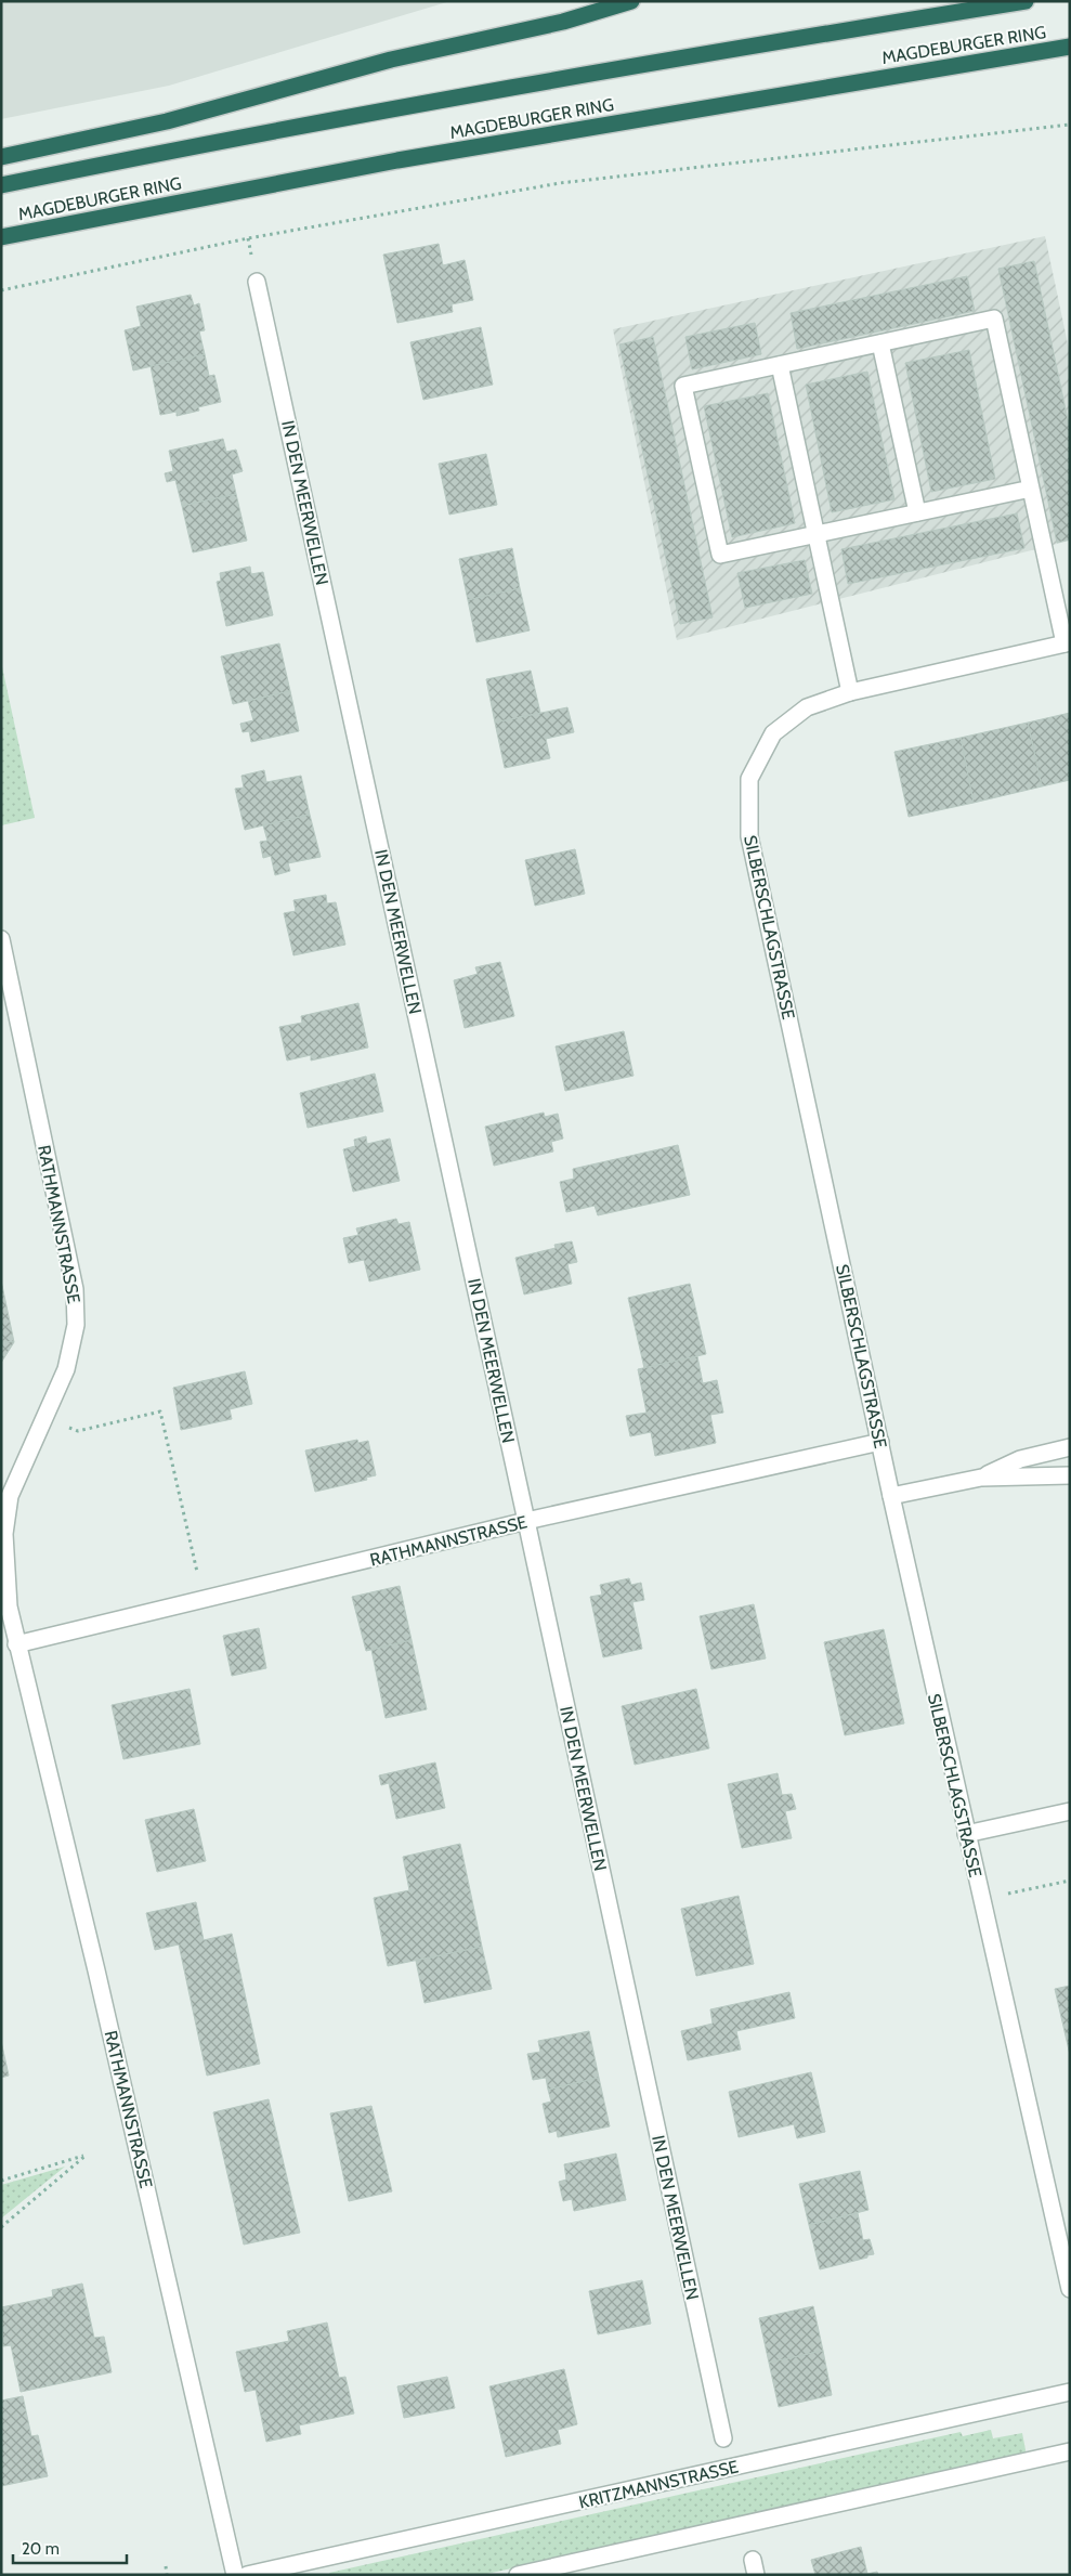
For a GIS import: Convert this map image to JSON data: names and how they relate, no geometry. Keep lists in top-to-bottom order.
{
  "streets": {
    "highway": ["MAGDEBURGER RING"],
    "street": [
      "IN DEN MEERWELLEN",
      "SILBERSCHLAGSTRASSE",
      "RATHMANNSTRASSE",
      "KRITZMANNSTRASSE"
    ]
  },
  "crossings": [
    ["IN DEN MEERWELLEN", "RATHMANNSTRASSE"],
    ["SILBERSCHLAGSTRASSE", "RATHMANNSTRASSE"]
  ],
  "scale_bar": "20 m"
}
